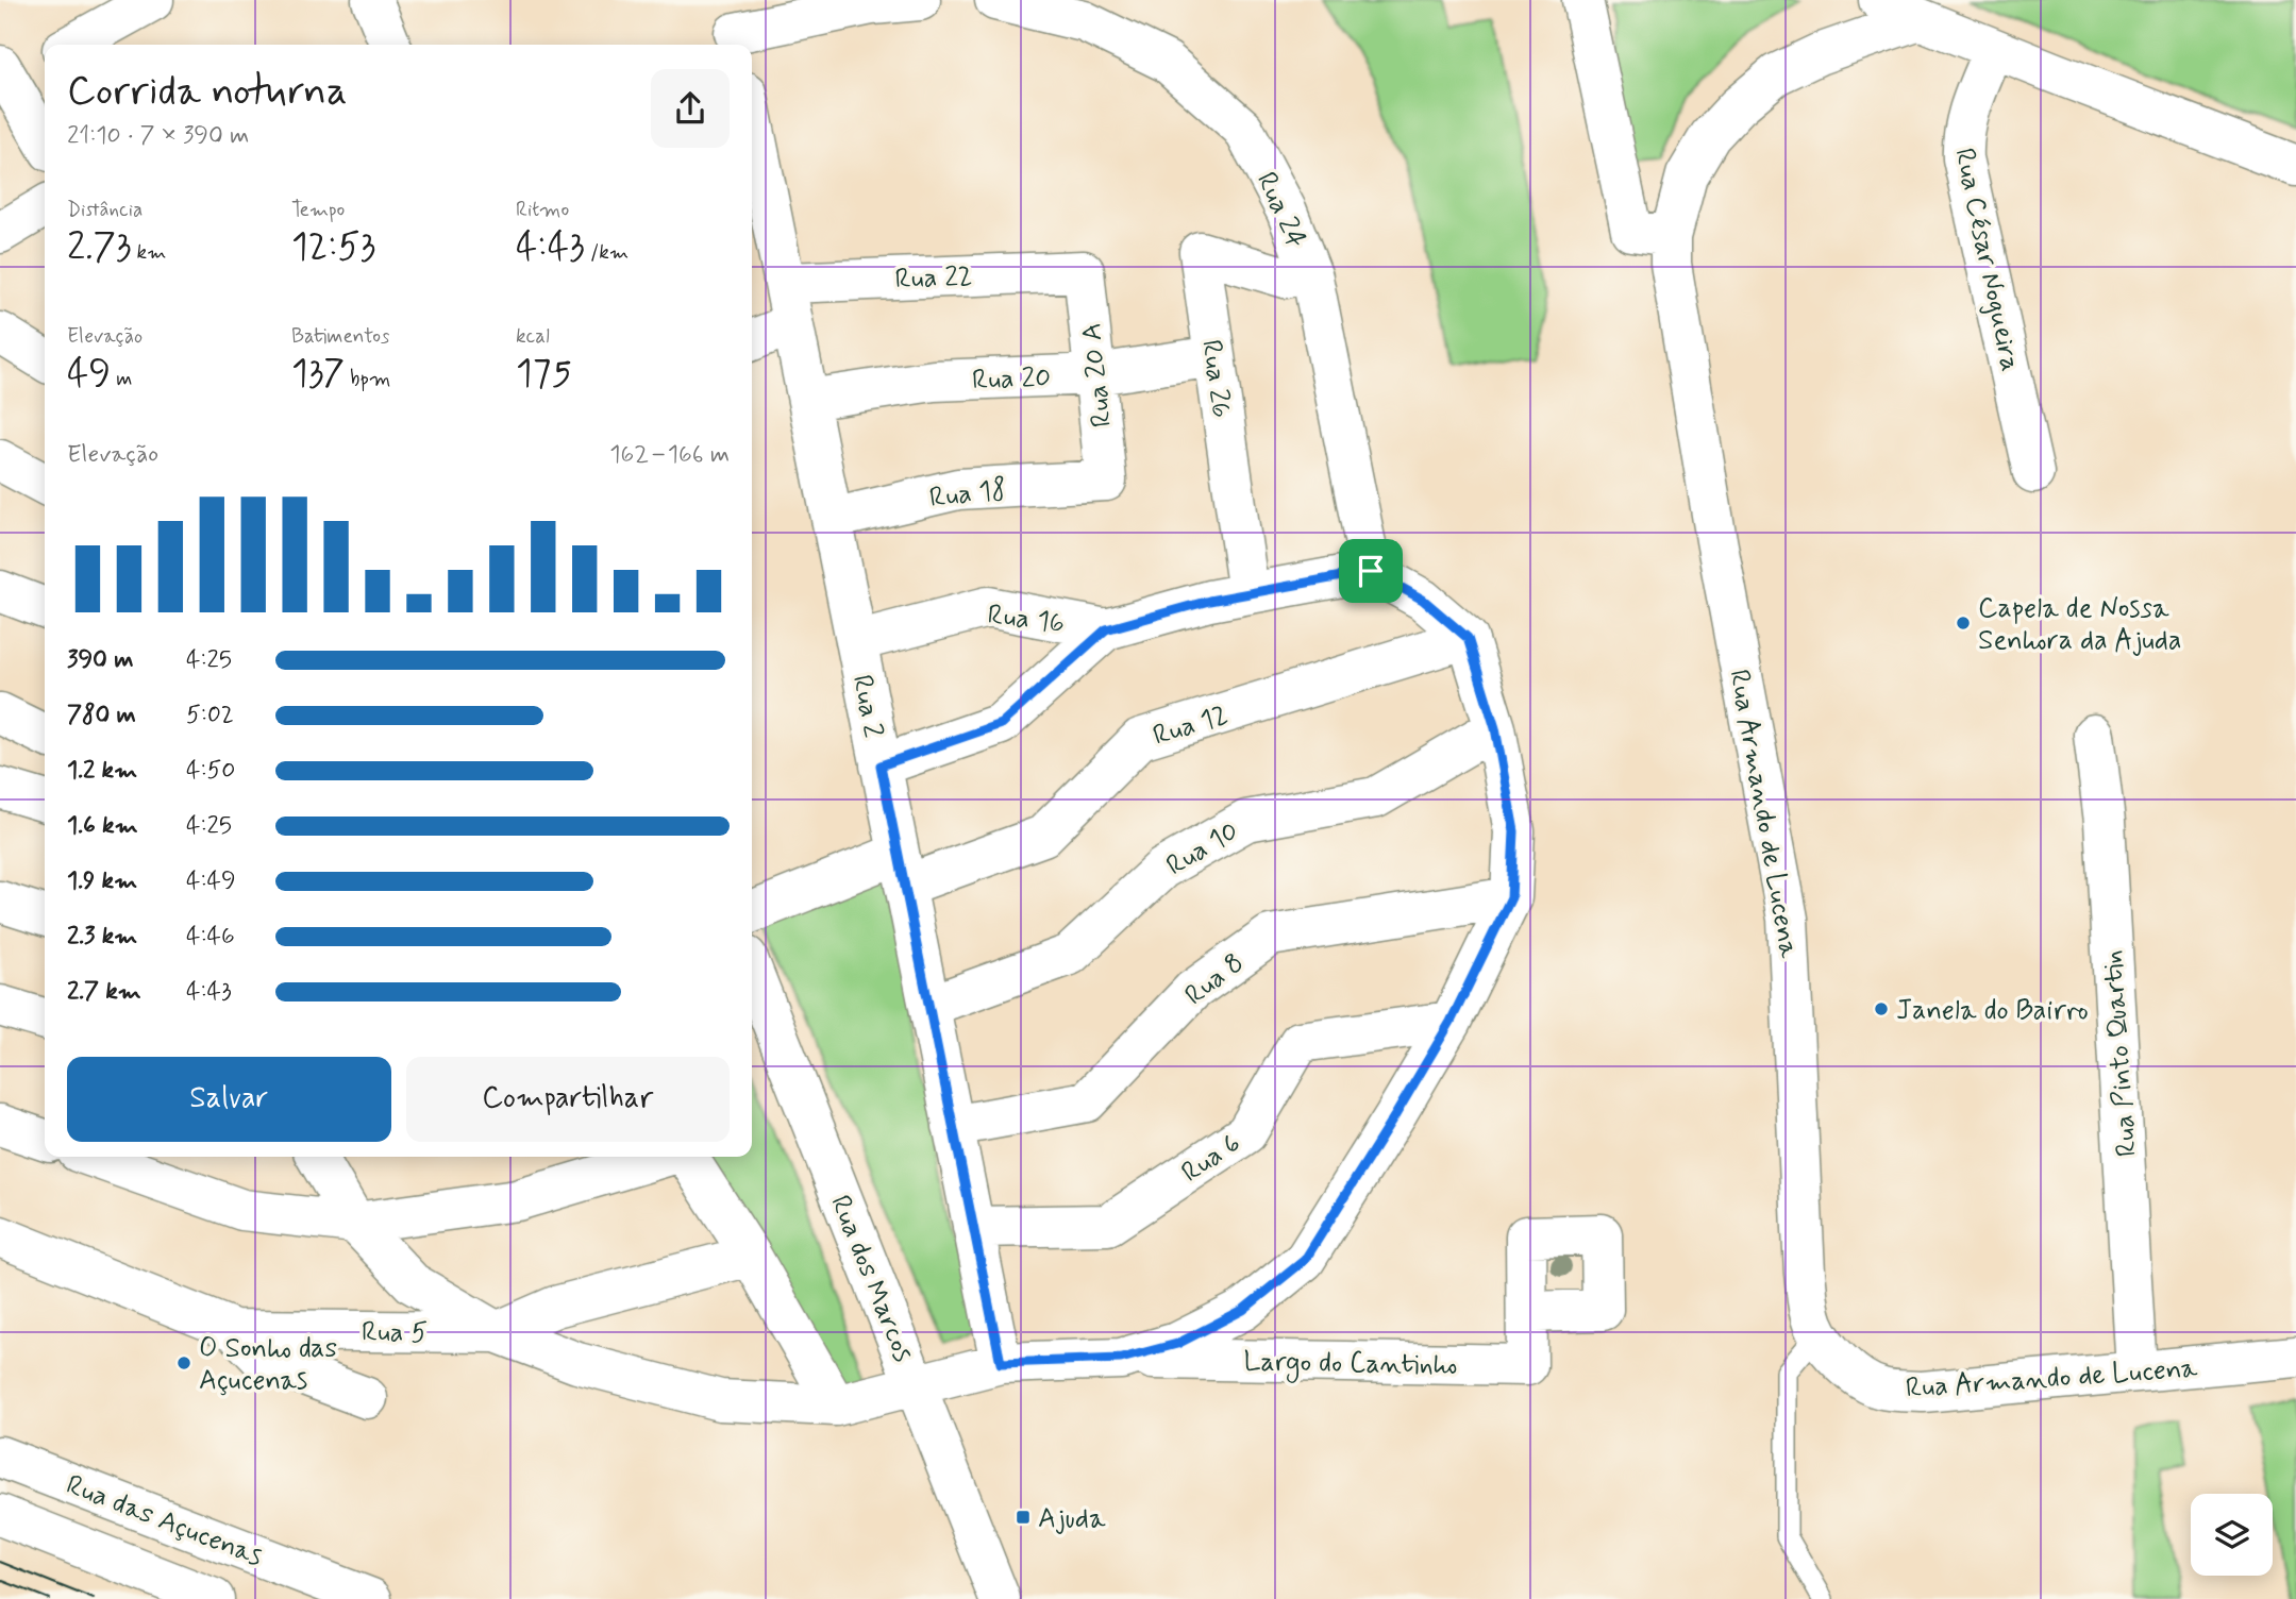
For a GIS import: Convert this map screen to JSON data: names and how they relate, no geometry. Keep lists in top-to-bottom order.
{
  "streets": {
    "street": [
      "Rua 24",
      "Rua César Nogueira",
      "Rua 22",
      "Rua 20 A",
      "Rua 20",
      "Rua 26",
      "Rua 18",
      "Rua 16",
      "Rua 2",
      "Rua 12",
      "Rua Armando de Lucena",
      "Rua 10",
      "Rua 8",
      "Rua Pinto Quartin",
      "Rua 6",
      "Rua dos Marcos",
      "Rua 5",
      "Largo do Cantinho",
      "Rua das Açucenas"
    ]
  },
  "crossings": [
    ["Rua 24", "Rua 16"],
    ["Rua 22", "Rua 20 A"],
    ["Rua 22", "Rua 2"],
    ["Rua 20 A", "Rua 20"],
    ["Rua 20 A", "Rua 18"],
    ["Rua 20", "Rua 26"],
    ["Rua 20", "Rua 2"],
    ["Rua 26", "Rua 16"],
    ["Rua 18", "Rua 2"],
    ["Rua 16", "Rua 2"],
    ["Rua 2", "Rua 12"],
    ["Rua 2", "Rua 10"],
    ["Rua 2", "Rua 8"],
    ["Rua 2", "Rua 6"],
    ["Rua Armando de Lucena", "Rua Pinto Quartin"]
  ],
  "places": {
    "other": ["Capela de Nossa Senhora da Ajuda", "Janela do Bairro", "O Sonho das Açucenas"],
    "transit": ["Ajuda"]
  },
  "page": {
    "heading": ["Corrida noturna", "21:10 · 7 × 390 m"],
    "stats": [
      ["Distância", "2.73 km"],
      ["Tempo", "12:53"],
      ["Ritmo", "4:43 /km"],
      ["Elevação", "49 m"],
      ["Batimentos", "137 bpm"],
      ["kcal", "175"]
    ],
    "chart": ["Elevação", "162–166 m"],
    "list": [
      {
        "name": "390 m",
        "note": "4:25"
      },
      {
        "name": "780 m",
        "note": "5:02"
      },
      {
        "name": "1.2 km",
        "note": "4:50"
      },
      {
        "name": "1.6 km",
        "note": "4:25"
      },
      {
        "name": "1.9 km",
        "note": "4:49"
      },
      {
        "name": "2.3 km",
        "note": "4:46"
      },
      {
        "name": "2.7 km",
        "note": "4:43"
      }
    ],
    "buttons": ["Salvar", "Compartilhar"]
  }
}
